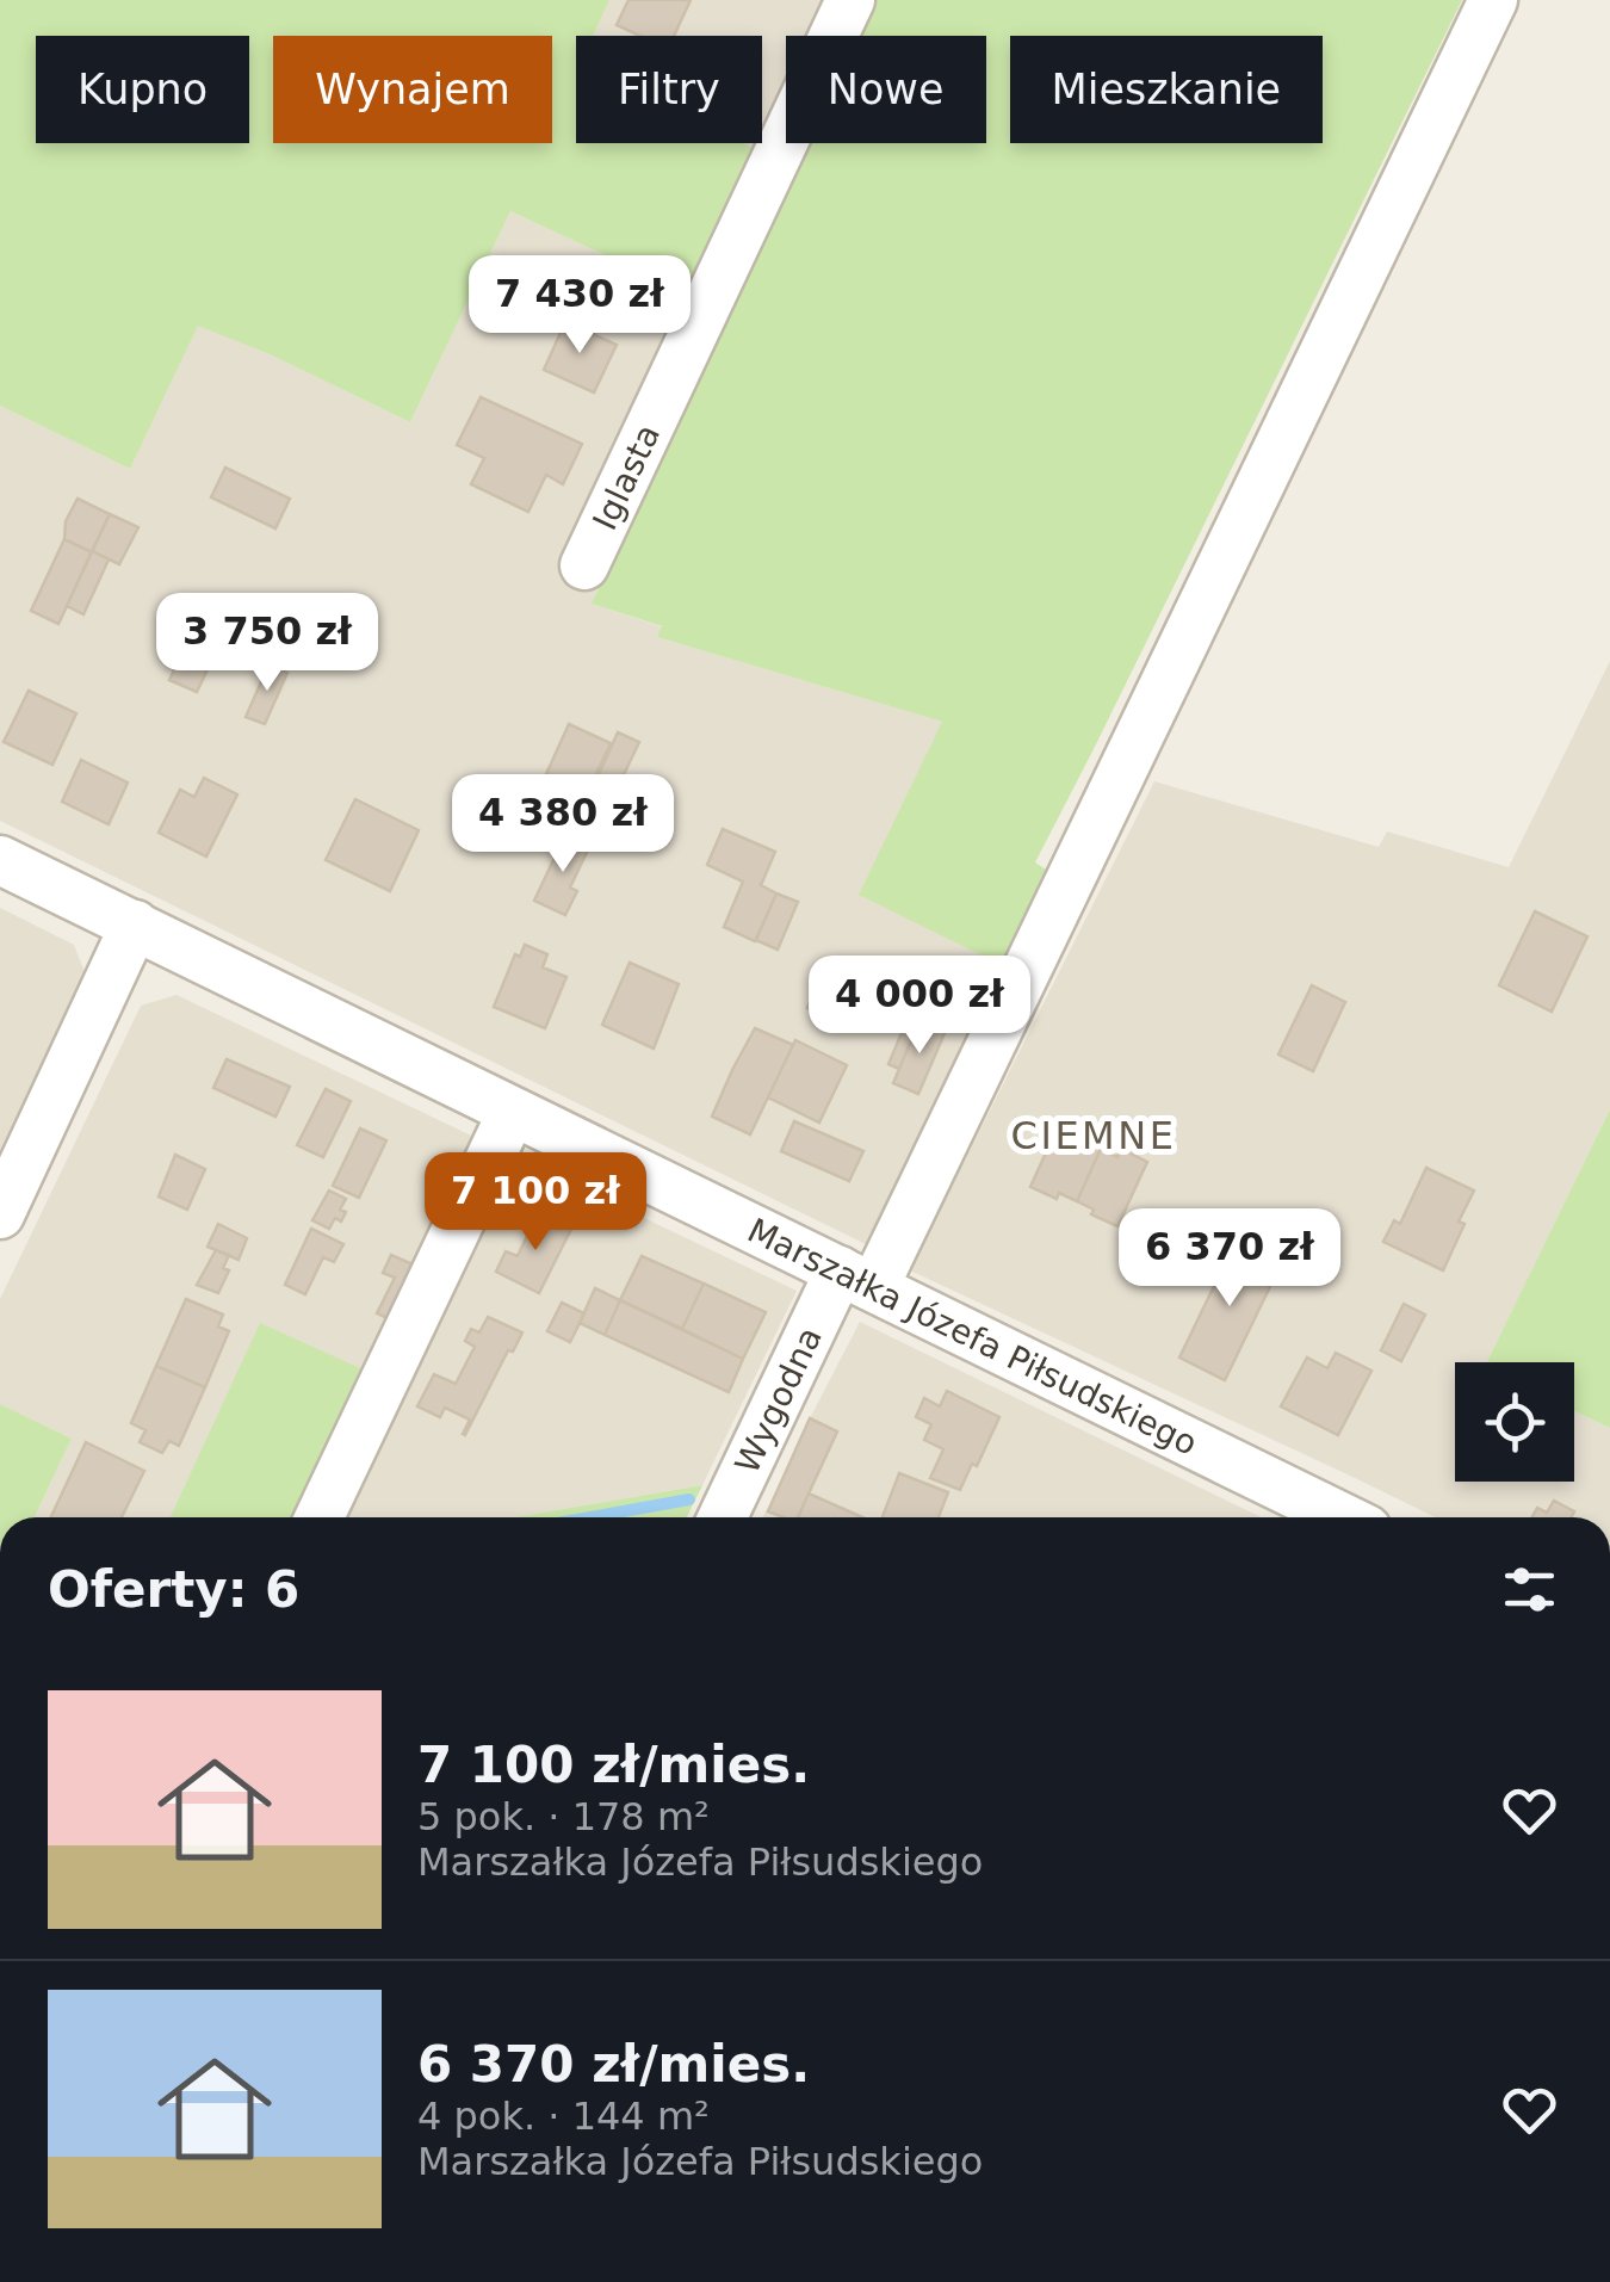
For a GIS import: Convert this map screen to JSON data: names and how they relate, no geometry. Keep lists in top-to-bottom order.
{
  "streets": {
    "street": ["Iglasta", "Marszałka Józefa Piłsudskiego", "Wygodna"]
  },
  "crossings": [
    ["Marszałka Józefa Piłsudskiego", "Wygodna"]
  ],
  "districts": ["CIEMNE"],
  "page": {
    "chip": [
      "Kupno",
      "Wynajem",
      "Filtry",
      "Nowe",
      "Mieszkanie"
    ],
    "price": [
      "7 430 zł",
      "3 750 zł",
      "4 380 zł",
      "4 000 zł",
      "7 100 zł",
      "6 370 zł"
    ],
    "heading": "Oferty: 6",
    "list": [
      {
        "name": "7 100 zł/mies.",
        "note": "5 pok. · 178 m² · Marszałka Józefa Piłsudskiego"
      },
      {
        "name": "6 370 zł/mies.",
        "note": "4 pok. · 144 m² · Marszałka Józefa Piłsudskiego"
      }
    ]
  }
}
